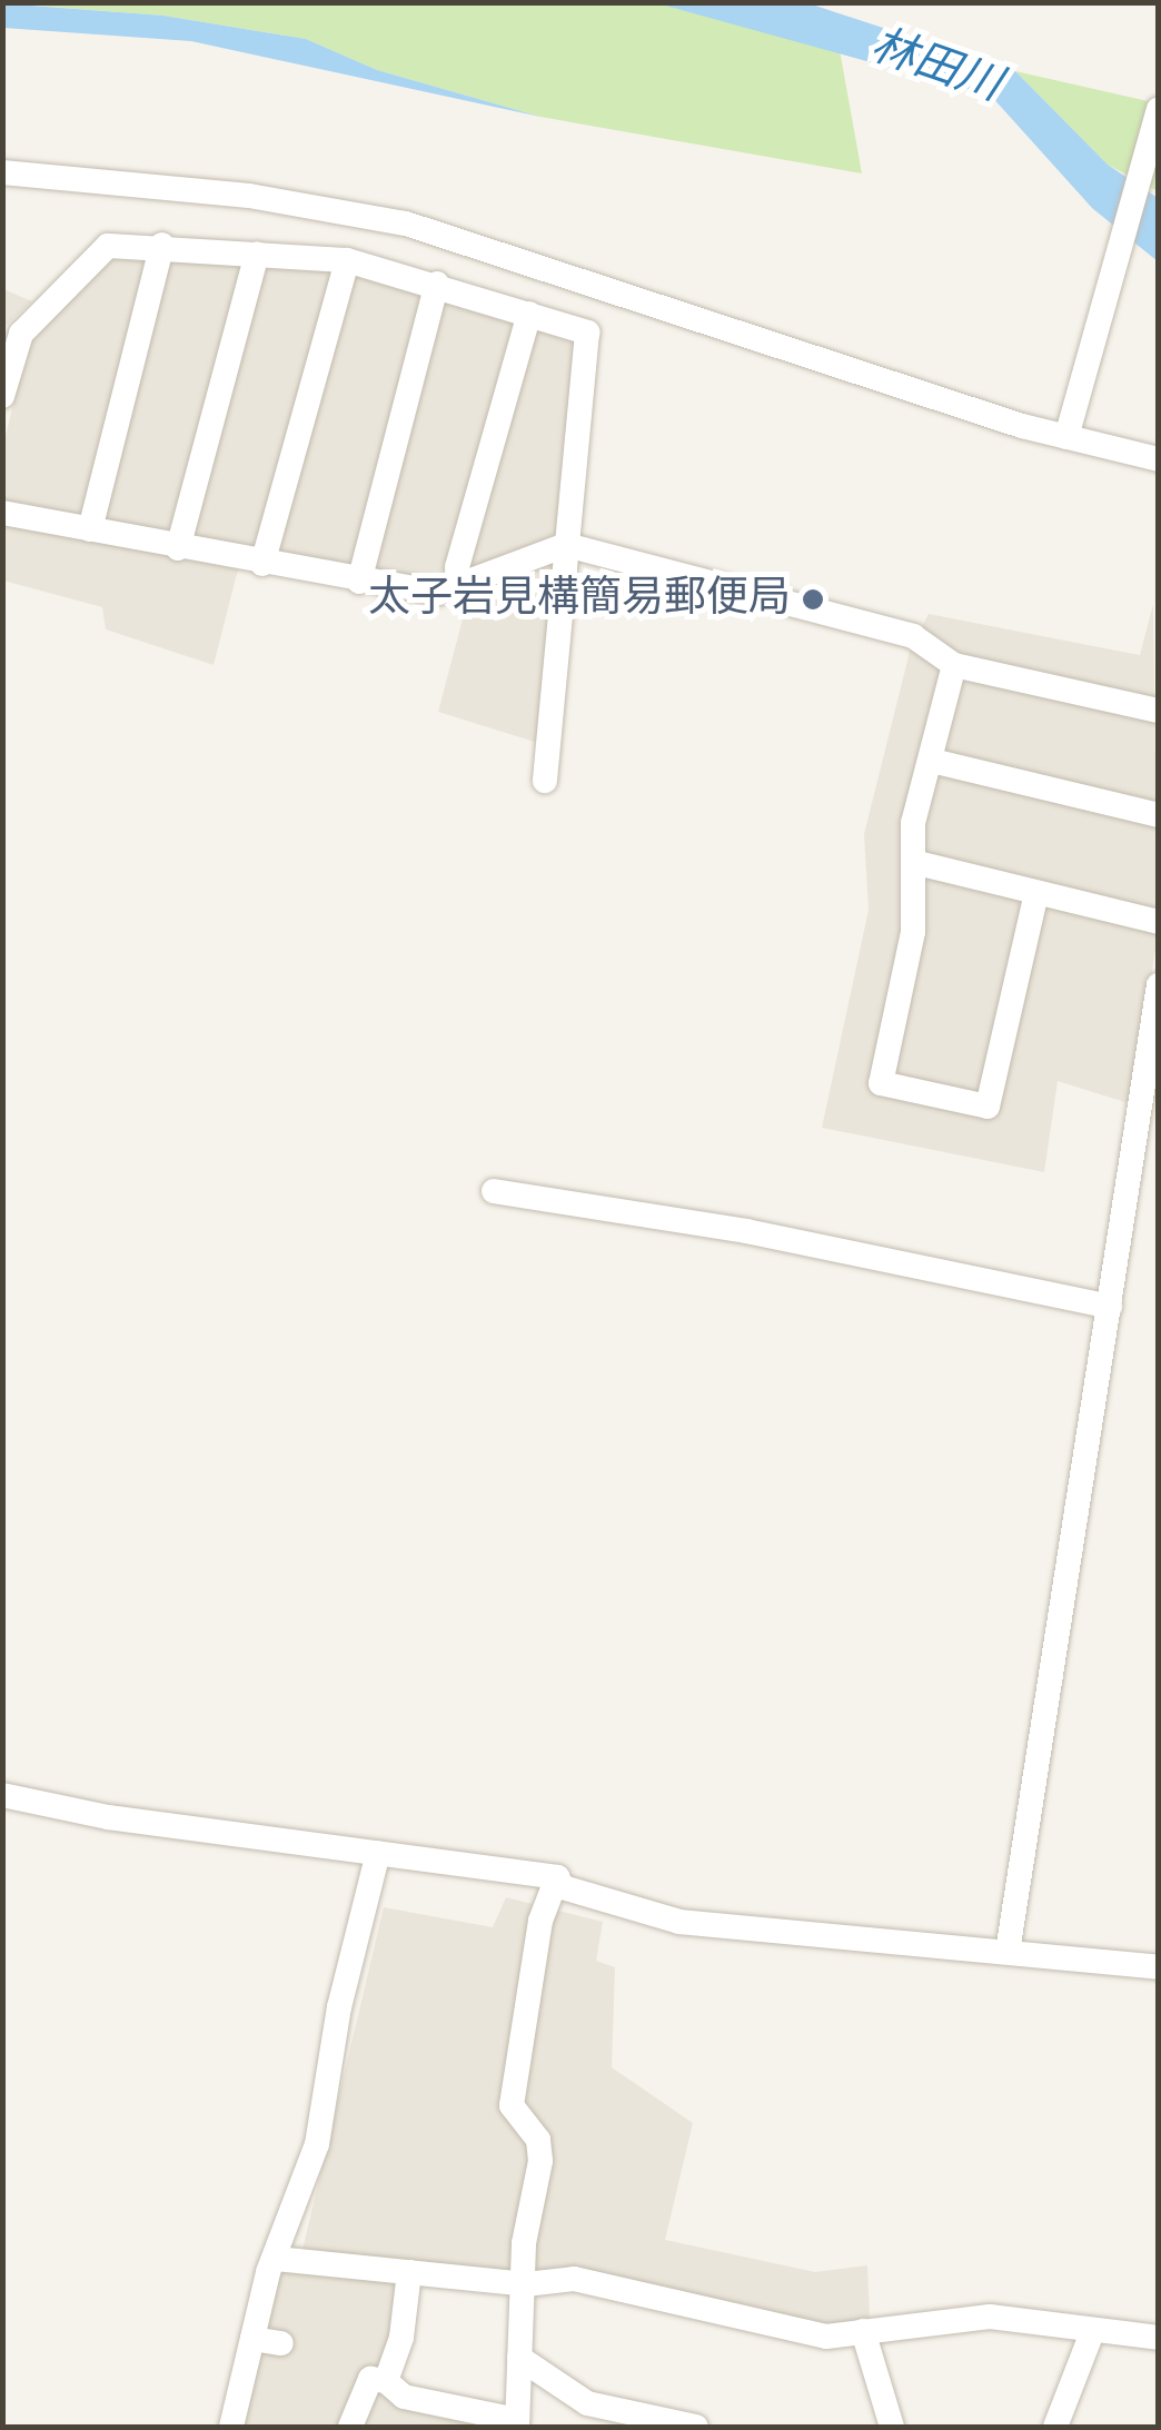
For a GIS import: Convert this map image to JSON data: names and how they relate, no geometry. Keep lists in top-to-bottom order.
{
  "water": ["林田川"],
  "places": ["太子岩見構簡易郵便局"]
}
